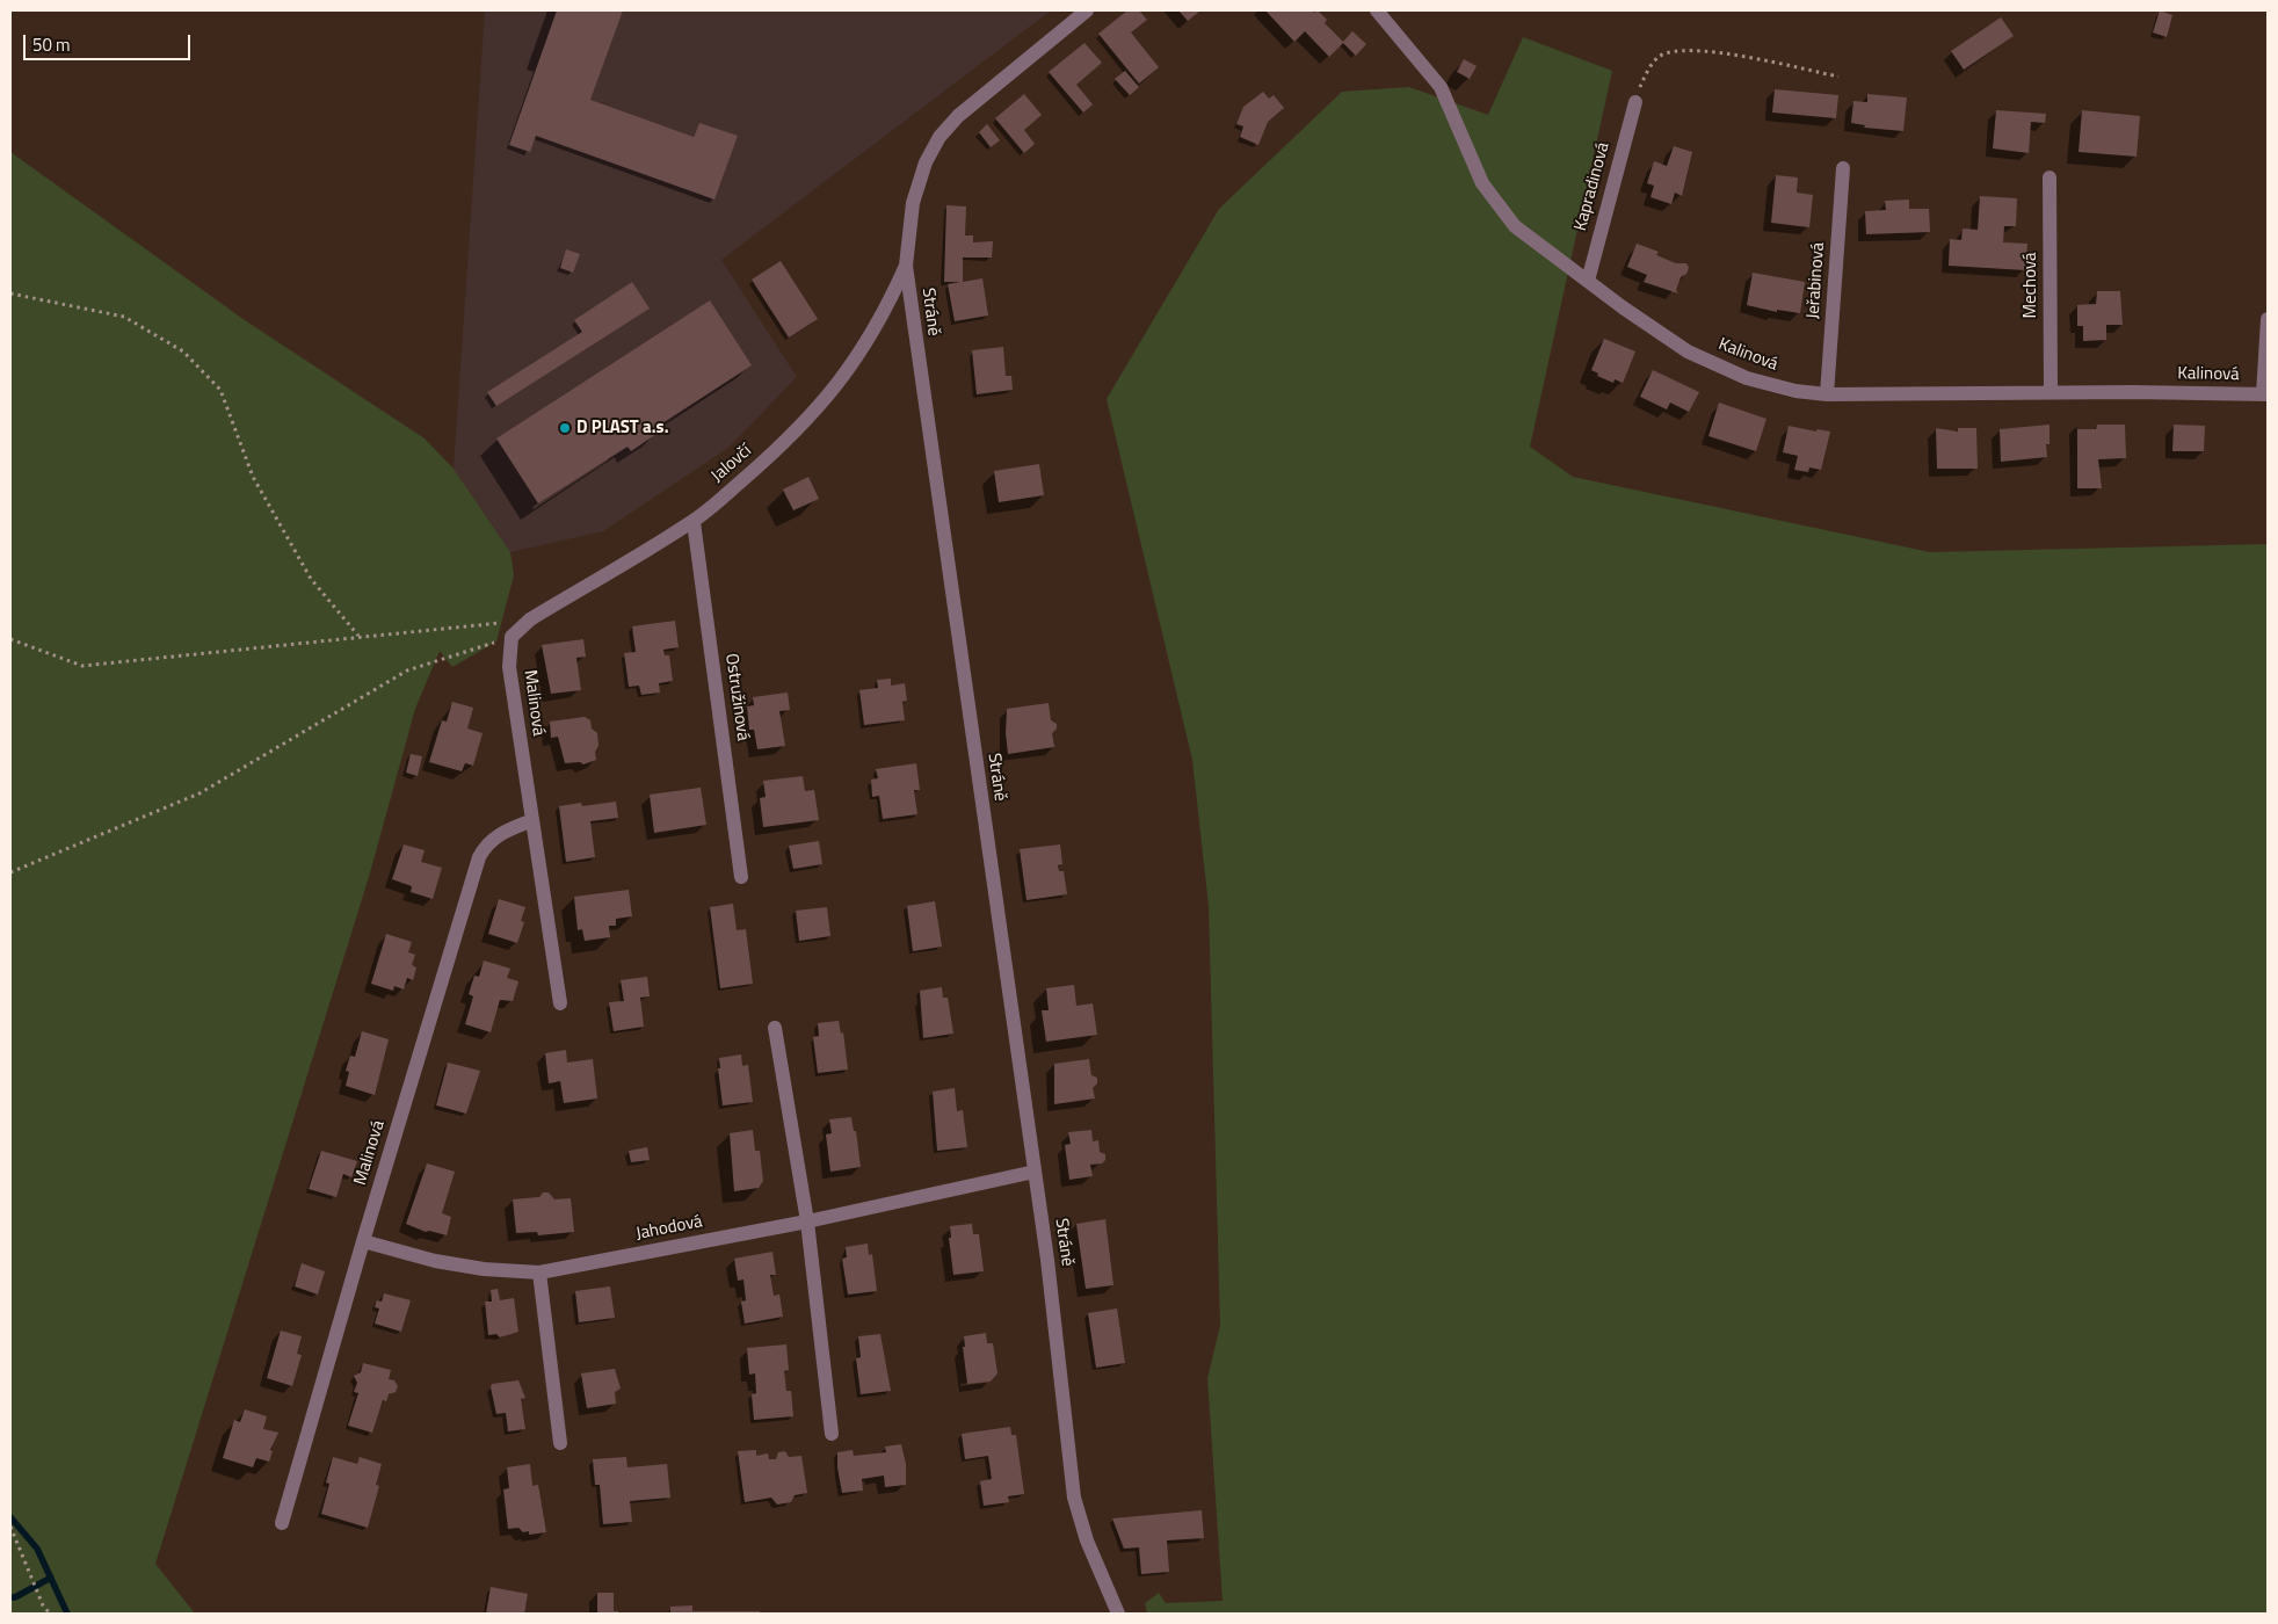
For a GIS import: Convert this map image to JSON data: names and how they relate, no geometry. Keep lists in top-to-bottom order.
{
  "streets": {
    "street": [
      "Kapradinová",
      "Jeřabinová",
      "Mechová",
      "Stráně",
      "Kalinová",
      "Jalovčí",
      "Ostružinová",
      "Malinová",
      "Jahodová"
    ]
  },
  "crossings": [
    ["Kapradinová", "Kalinová"],
    ["Jeřabinová", "Kalinová"],
    ["Mechová", "Kalinová"],
    ["Stráně", "Jalovčí"],
    ["Stráně", "Jahodová"],
    ["Jalovčí", "Ostružinová"],
    ["Jalovčí", "Malinová"],
    ["Malinová", "Jahodová"]
  ],
  "places": ["D PLAST a.s."],
  "scale_bar": "50 m"
}
